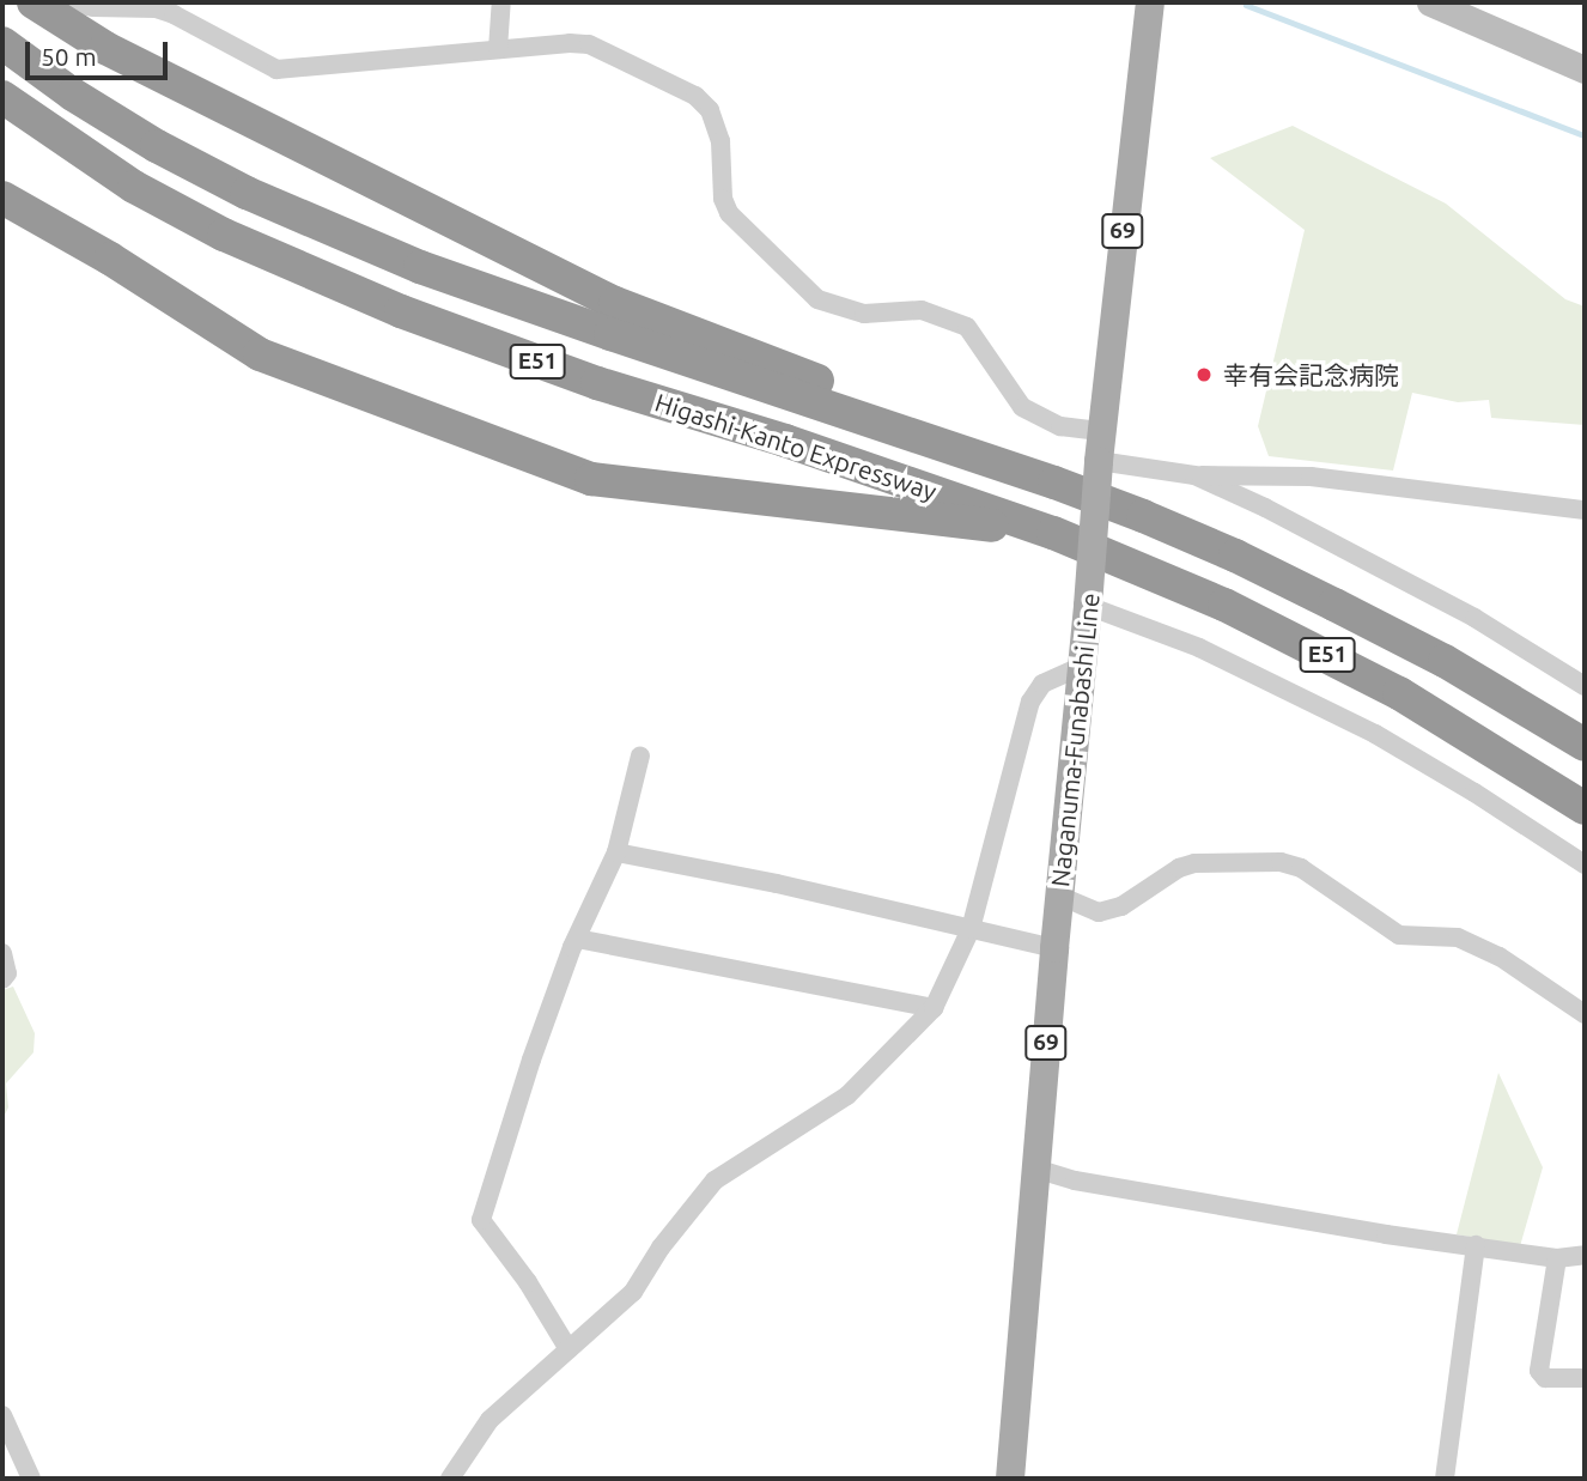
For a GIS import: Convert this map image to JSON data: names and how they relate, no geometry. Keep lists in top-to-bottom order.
{
  "streets": {
    "highway": ["E51", "Higashi-Kanto Expressway"],
    "main road": ["69", "Naganuma-Funabashi Line"]
  },
  "places": ["幸有会記念病院"],
  "scale_bar": "50 m"
}
